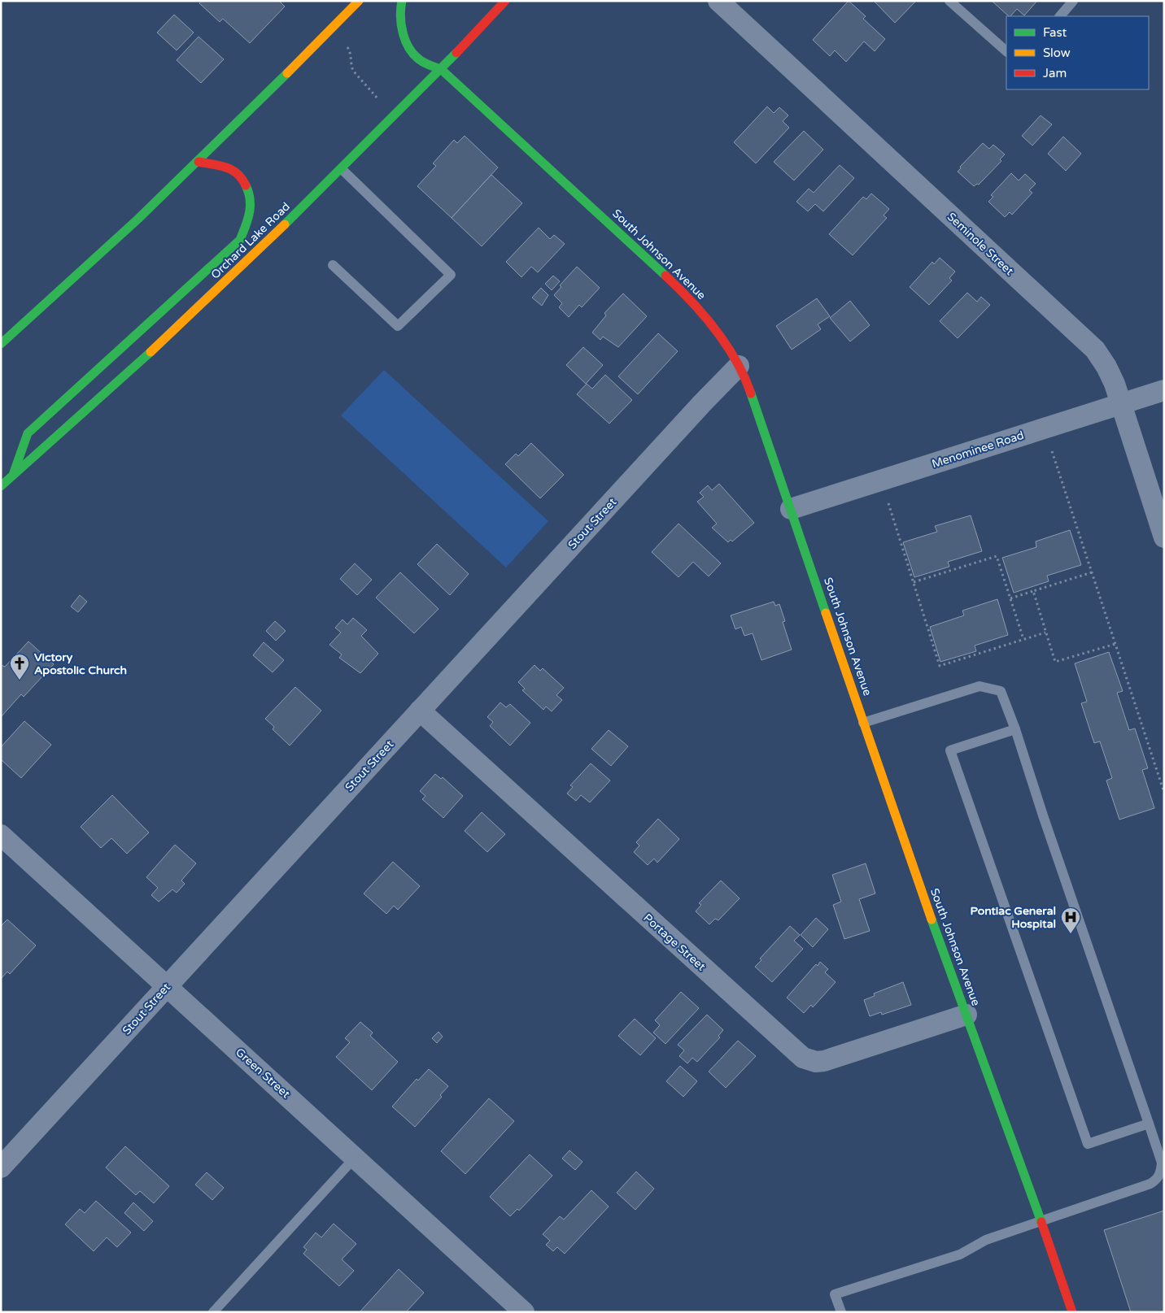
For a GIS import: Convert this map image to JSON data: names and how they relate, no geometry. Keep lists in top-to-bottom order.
{
  "streets": {
    "main road": ["Orchard Lake Road", "South Johnson Avenue"],
    "street": [
      "Seminole Street",
      "Menominee Road",
      "Stout Street",
      "Portage Street",
      "Green Street"
    ]
  },
  "crossings": [
    ["Orchard Lake Road", "South Johnson Avenue"],
    ["Seminole Street", "Menominee Road"],
    ["South Johnson Avenue", "Menominee Road"],
    ["South Johnson Avenue", "Stout Street"],
    ["South Johnson Avenue", "Portage Street"],
    ["Stout Street", "Portage Street"],
    ["Stout Street", "Green Street"]
  ],
  "places": {
    "church": ["Victory Apostolic Church"],
    "hospital": ["Pontiac General Hospital"]
  },
  "legend": ["Fast", "Slow", "Jam"]
}
